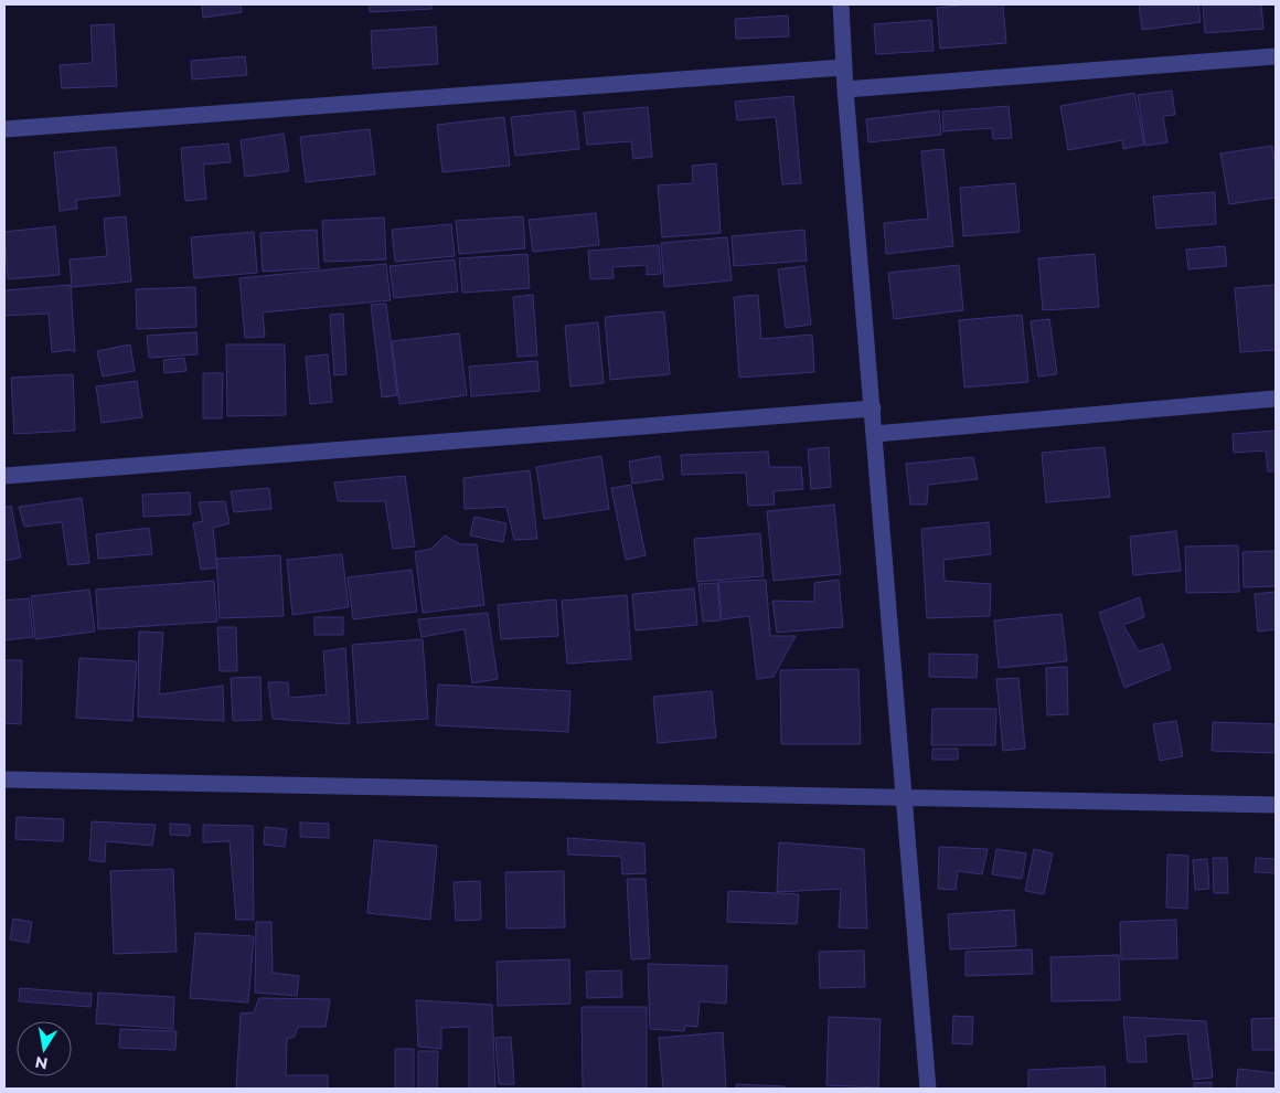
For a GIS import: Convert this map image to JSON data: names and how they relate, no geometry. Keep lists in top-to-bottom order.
{
  "north": "bottom"
}
